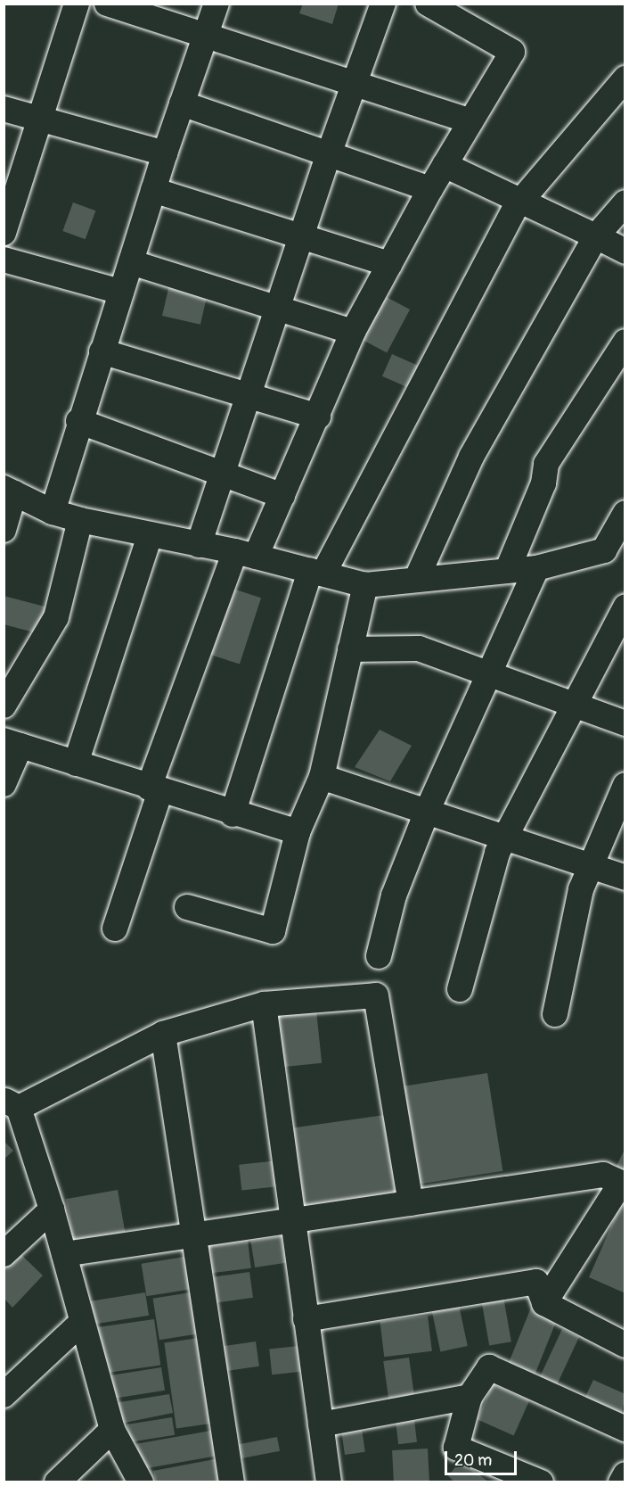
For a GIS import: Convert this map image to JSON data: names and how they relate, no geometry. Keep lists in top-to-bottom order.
{
  "scale_bar": "20 m"
}
